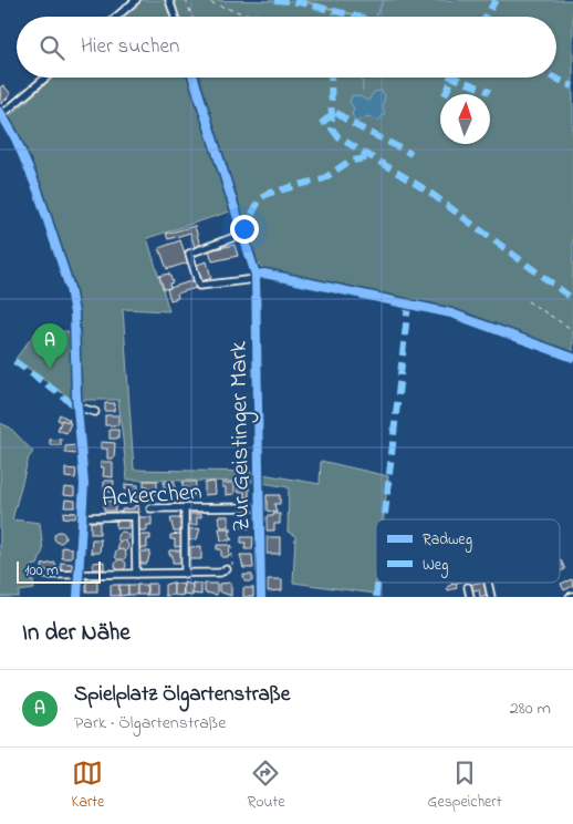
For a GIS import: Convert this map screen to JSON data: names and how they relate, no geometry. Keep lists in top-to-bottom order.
{
  "streets": {
    "street": ["Zur Geistinger Mark", "Ackerchen"]
  },
  "crossings": [
    ["Zur Geistinger Mark", "Ackerchen"]
  ],
  "legend": ["Radweg", "Weg"],
  "scale_bar": "100 m",
  "north": "top",
  "page": {
    "search": "Hier suchen",
    "pins": "A",
    "scale": "100 m",
    "heading": "In der Nähe",
    "list": [
      {
        "mark": "A",
        "name": "Spielplatz Ölgartenstraße",
        "note": "Park · Ölgartenstraße",
        "value": "280 m"
      }
    ],
    "nav": ["Karte", "Route", "Gespeichert"]
  }
}
